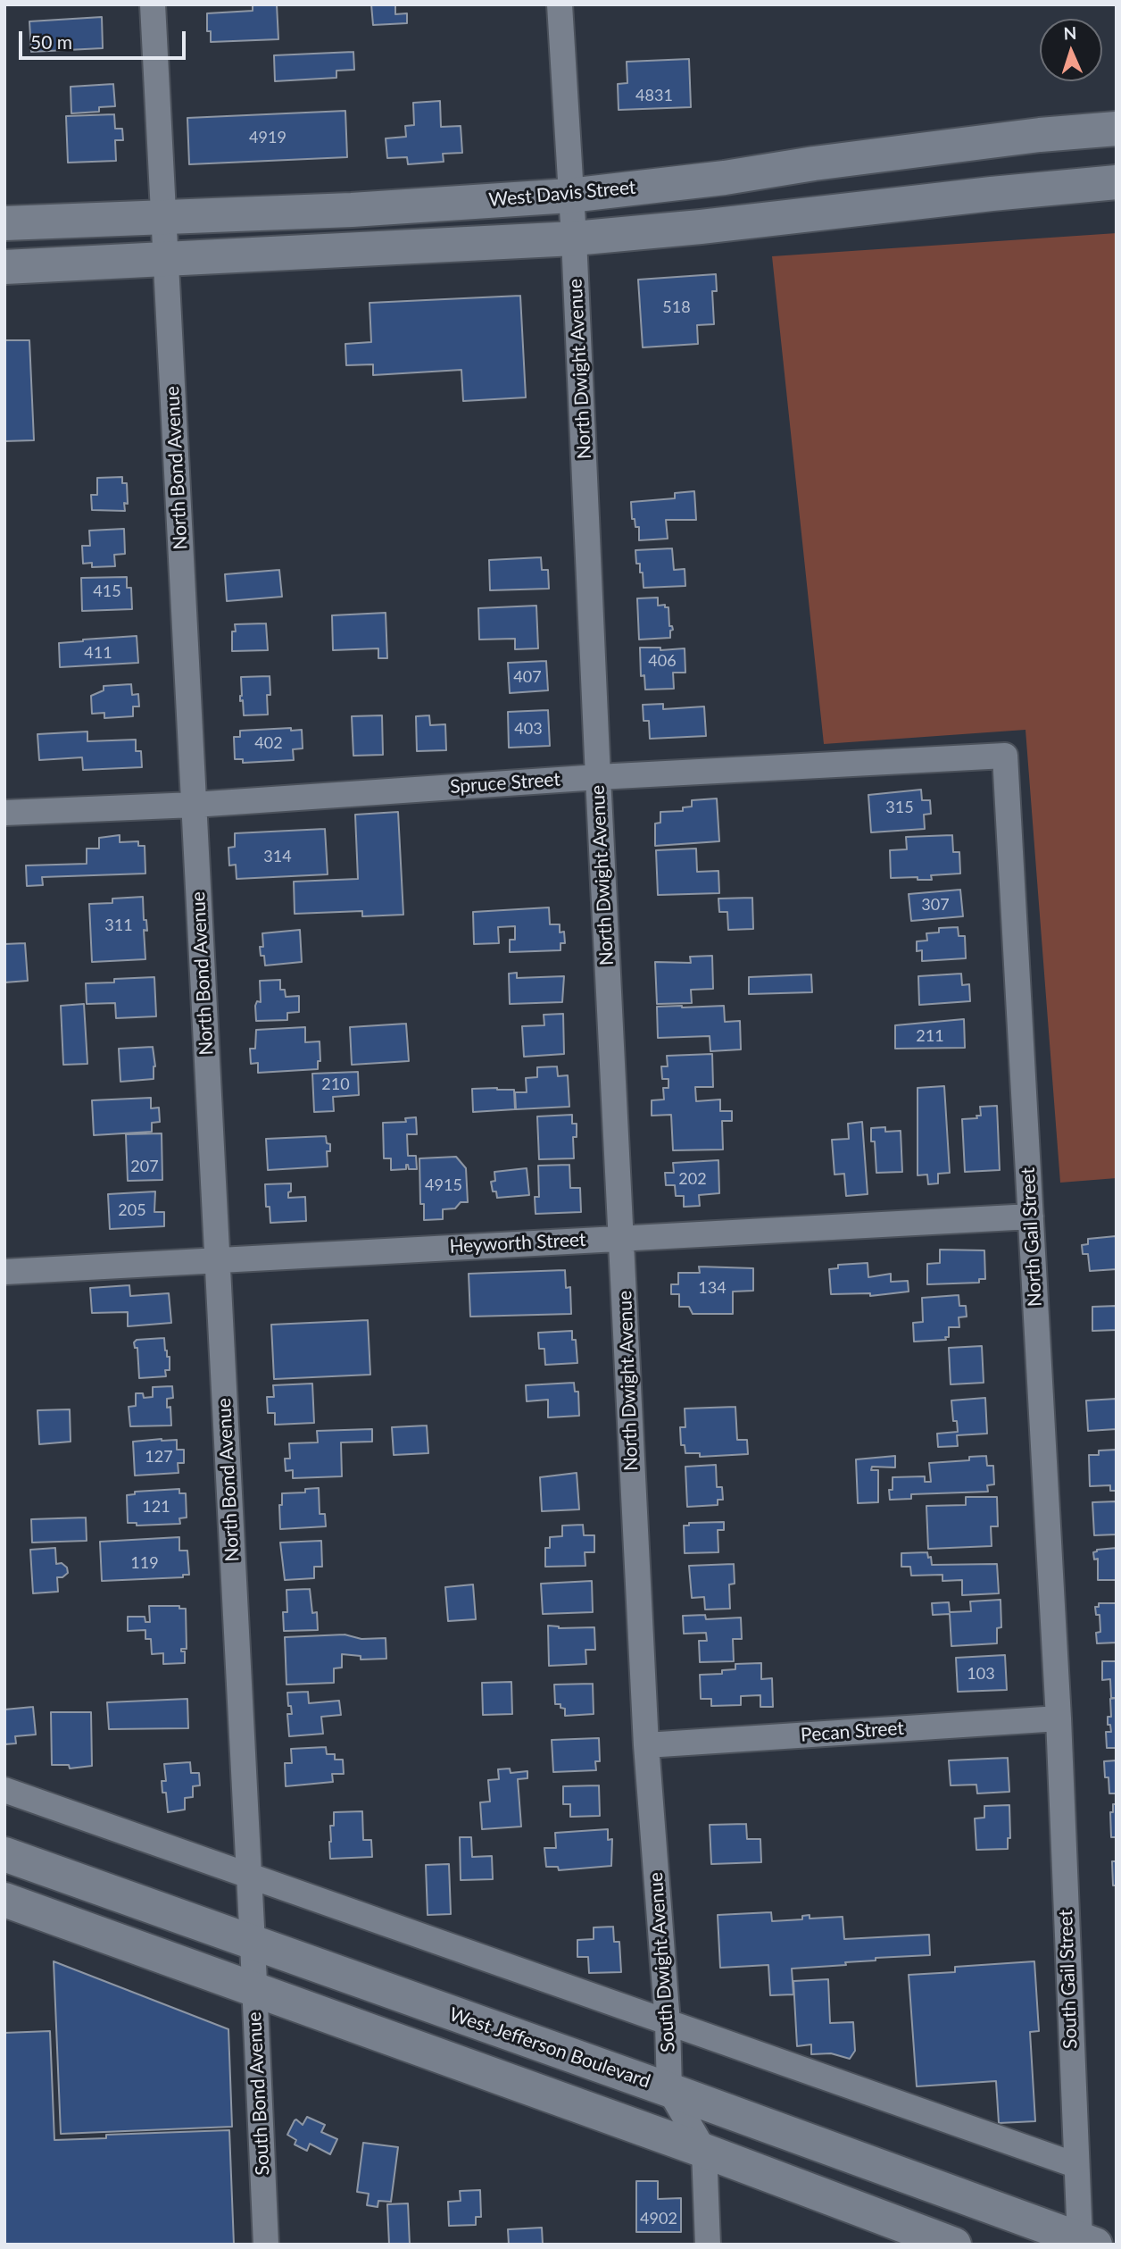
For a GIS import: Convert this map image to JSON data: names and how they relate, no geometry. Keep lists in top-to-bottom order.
{
  "streets": {
    "main road": ["West Davis Street", "West Jefferson Boulevard"],
    "street": [
      "North Dwight Avenue",
      "North Bond Avenue",
      "Spruce Street",
      "North Gail Street",
      "Heyworth Street",
      "Pecan Street",
      "South Dwight Avenue",
      "South Gail Street",
      "South Bond Avenue"
    ]
  },
  "crossings": [
    ["West Davis Street", "North Dwight Avenue"],
    ["West Davis Street", "North Bond Avenue"],
    ["North Dwight Avenue", "Spruce Street"],
    ["North Dwight Avenue", "Heyworth Street"],
    ["North Dwight Avenue", "Pecan Street"],
    ["North Dwight Avenue", "South Dwight Avenue"],
    ["North Bond Avenue", "Spruce Street"],
    ["North Bond Avenue", "Heyworth Street"],
    ["North Bond Avenue", "West Jefferson Boulevard"],
    ["North Bond Avenue", "South Bond Avenue"],
    ["Spruce Street", "North Gail Street"],
    ["North Gail Street", "Heyworth Street"],
    ["North Gail Street", "Pecan Street"],
    ["North Gail Street", "South Gail Street"],
    ["Pecan Street", "South Dwight Avenue"],
    ["Pecan Street", "South Gail Street"],
    ["South Dwight Avenue", "West Jefferson Boulevard"],
    ["South Gail Street", "West Jefferson Boulevard"],
    ["West Jefferson Boulevard", "South Bond Avenue"]
  ],
  "house_numbers": [
    "4831",
    "4919",
    "518",
    "415",
    "411",
    "406",
    "407",
    "403",
    "402",
    "315",
    "314",
    "307",
    "311",
    "211",
    "210",
    "207",
    "202",
    "4915",
    "205",
    "134",
    "127",
    "121",
    "119",
    "103",
    "4902"
  ],
  "scale_bar": "50 m",
  "north": "top"
}
